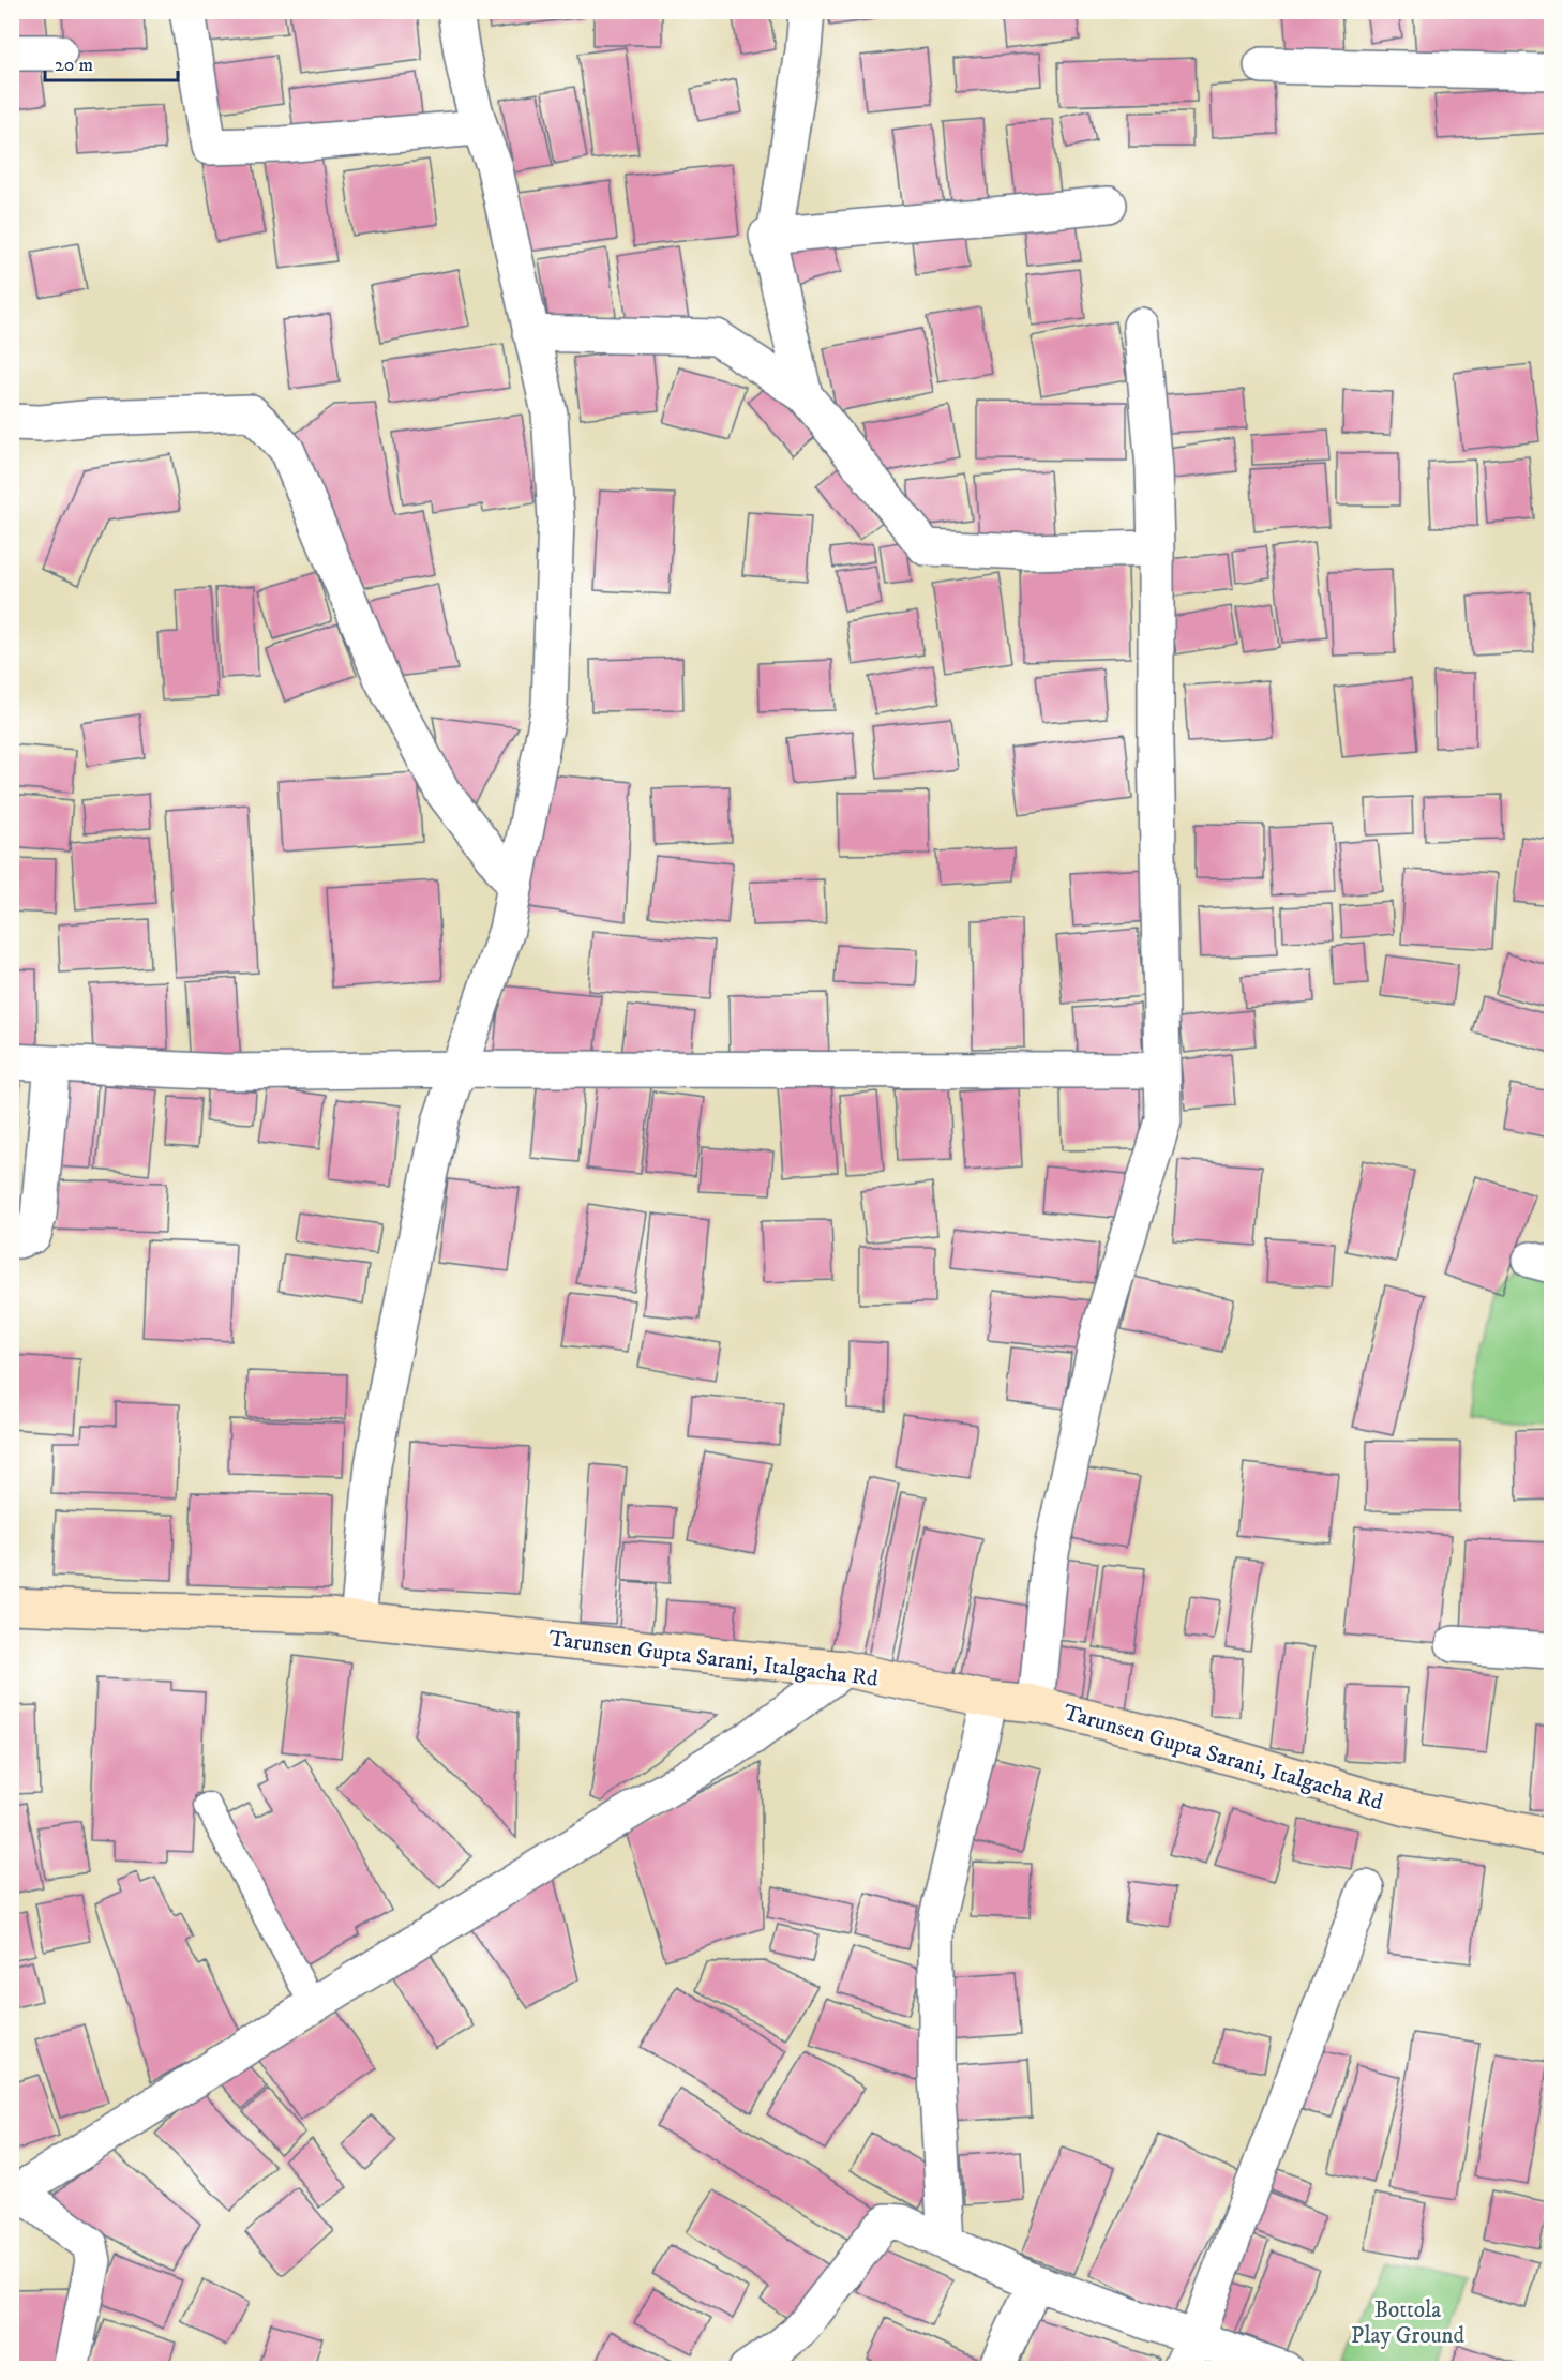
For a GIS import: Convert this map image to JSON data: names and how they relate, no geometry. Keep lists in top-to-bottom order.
{
  "streets": {
    "street": ["Tarunsen Gupta Sarani, Italgacha Rd"]
  },
  "parks": ["Bottola Play Ground"],
  "scale_bar": "20 m"
}
